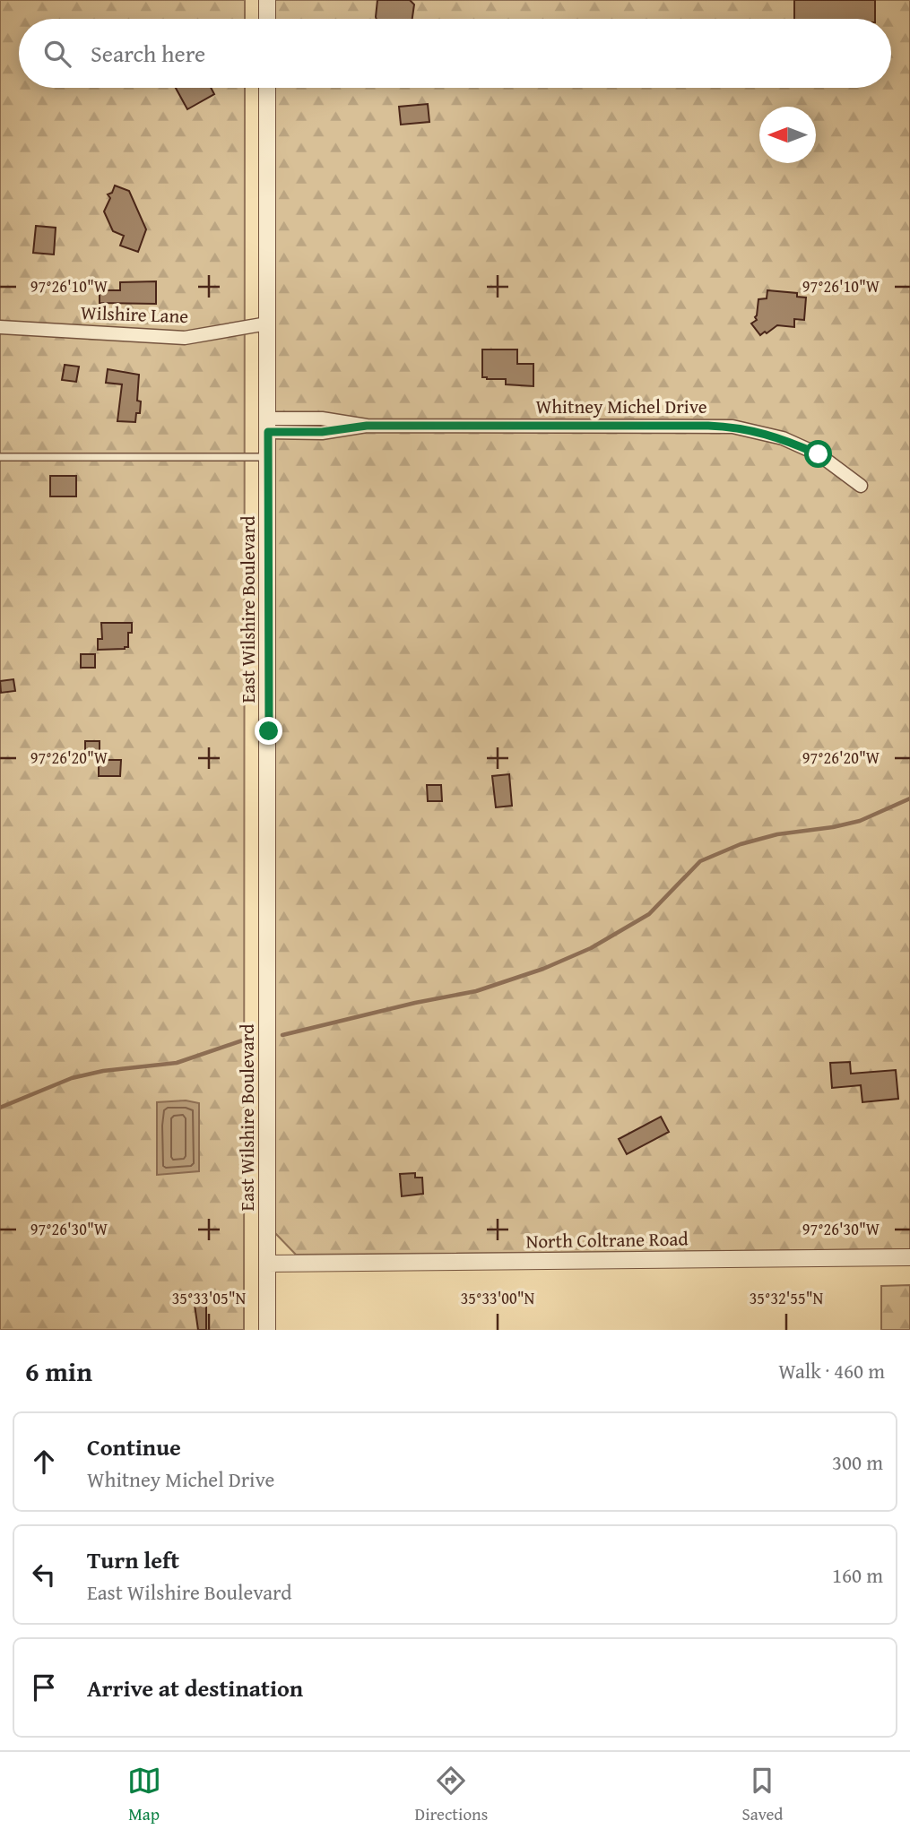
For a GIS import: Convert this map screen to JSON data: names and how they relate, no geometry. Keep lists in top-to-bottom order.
{
  "streets": {
    "street": [
      "Wilshire Lane",
      "Whitney Michel Drive",
      "East Wilshire Boulevard",
      "North Coltrane Road"
    ]
  },
  "crossings": [
    ["Wilshire Lane", "East Wilshire Boulevard"],
    ["Whitney Michel Drive", "East Wilshire Boulevard"],
    ["East Wilshire Boulevard", "North Coltrane Road"]
  ],
  "north": "left",
  "page": {
    "search": "Search here",
    "heading": ["6 min", "Walk · 460 m"],
    "list": [
      ["Continue", "Whitney Michel Drive", "300 m"],
      ["Turn left", "East Wilshire Boulevard", "160 m"],
      "Arrive at destination"
    ],
    "nav": ["Map", "Directions", "Saved"]
  },
  "coordinates": [
    "97°26'10\"W",
    "97°26'20\"W",
    "97°26'30\"W",
    "35°33'05\"N",
    "35°33'00\"N",
    "35°32'55\"N"
  ]
}
